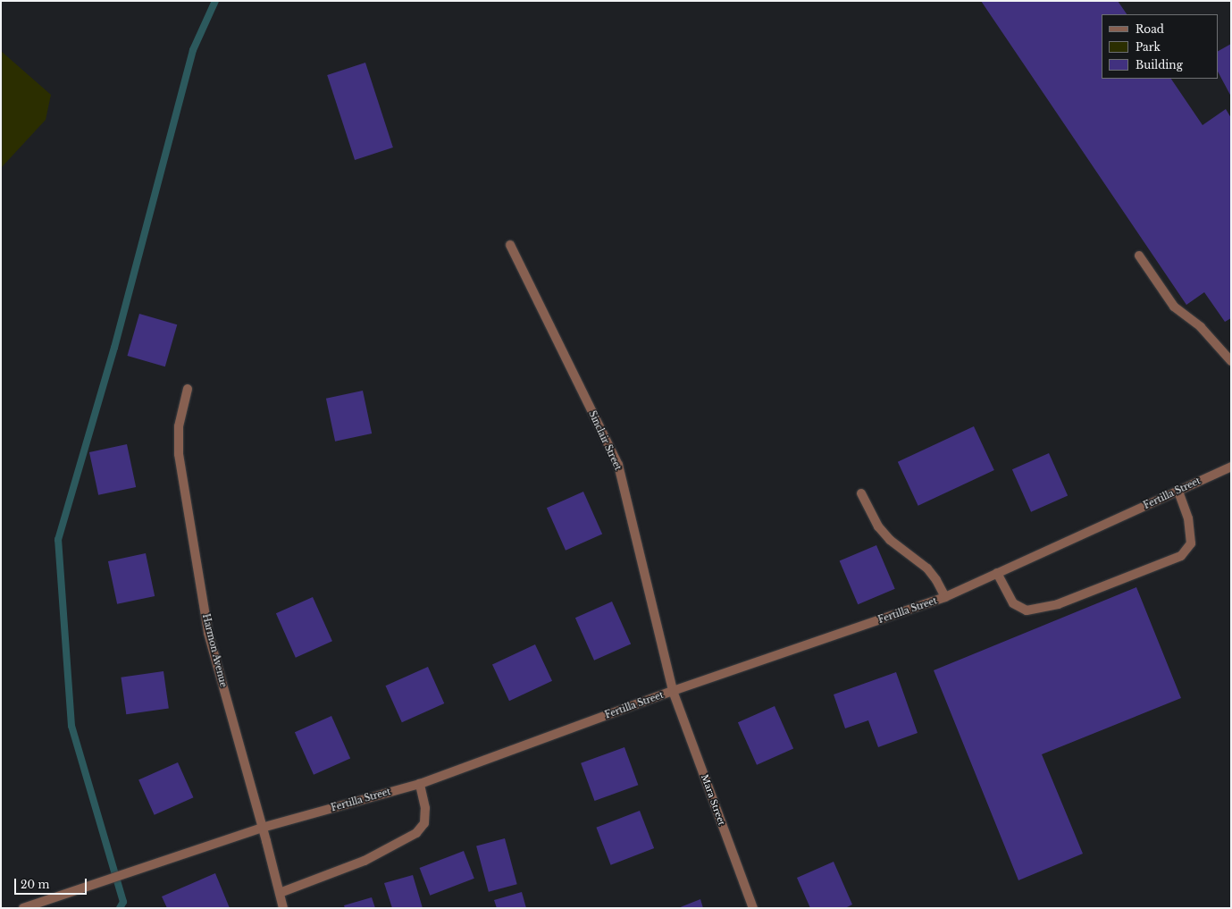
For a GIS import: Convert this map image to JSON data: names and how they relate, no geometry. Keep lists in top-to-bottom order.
{
  "streets": {
    "street": [
      "Sinclair Street",
      "Fertilla Street",
      "Harmon Avenue",
      "Mara Street"
    ]
  },
  "crossings": [
    ["Sinclair Street", "Fertilla Street"],
    ["Sinclair Street", "Mara Street"],
    ["Fertilla Street", "Harmon Avenue"],
    ["Fertilla Street", "Mara Street"]
  ],
  "legend": ["Road", "Park", "Building"],
  "scale_bar": "20 m"
}
